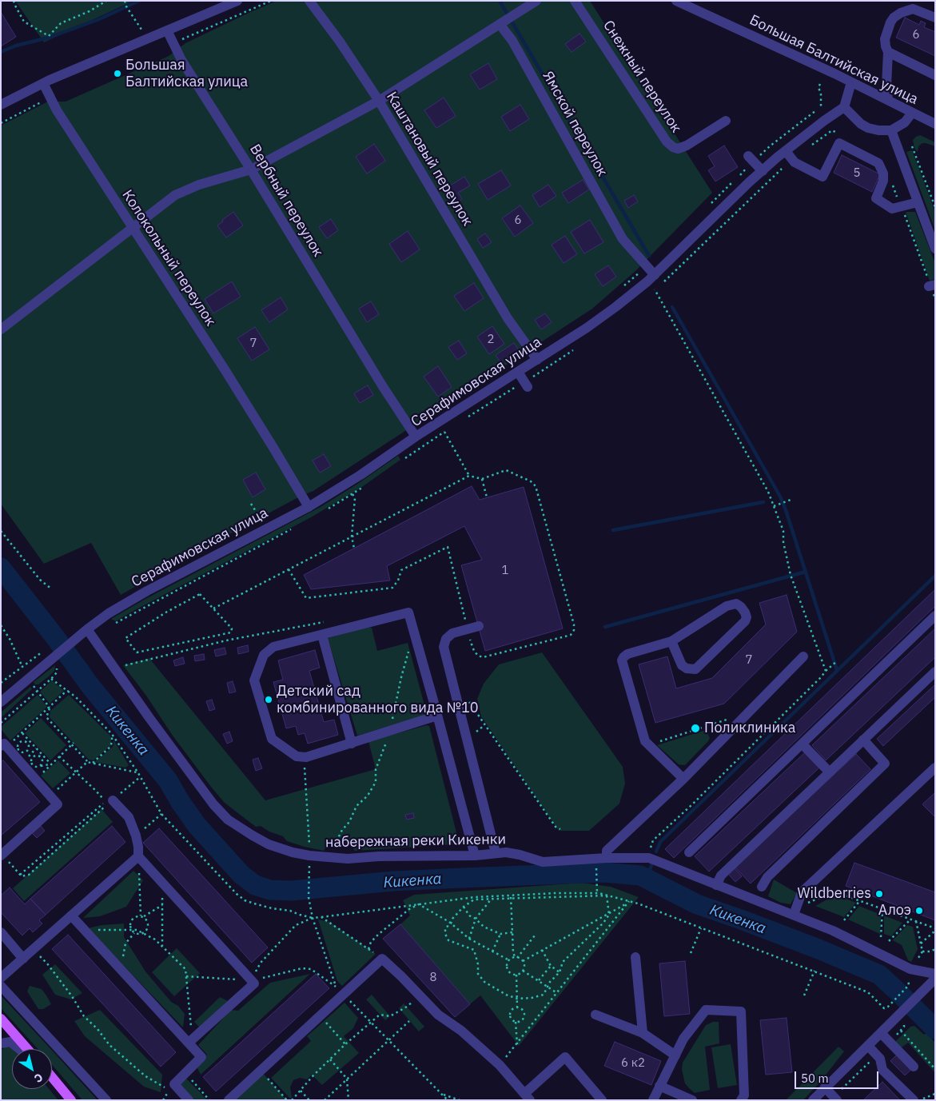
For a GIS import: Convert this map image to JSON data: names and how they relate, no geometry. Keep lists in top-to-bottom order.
{
  "streets": {
    "street": [
      "Большая Балтийская улица",
      "Снежный переулок",
      "Ямской переулок",
      "Каштановый переулок",
      "Вербный переулок",
      "Колокольный переулок",
      "Серафимовская улица",
      "набережная реки Кикенки"
    ]
  },
  "crossings": [
    ["Ямской переулок", "Серафимовская улица"],
    ["Каштановый переулок", "Серафимовская улица"],
    ["Вербный переулок", "Серафимовская улица"],
    ["Колокольный переулок", "Серафимовская улица"],
    ["Серафимовская улица", "набережная реки Кикенки"]
  ],
  "water": ["Кикенка"],
  "places": [
    "Большая Балтийская улица",
    "Детский сад комбинированного вида №10",
    "Поликлиника",
    "Wildberries",
    "Алоэ"
  ],
  "house_numbers": [
    "6",
    "5",
    "6",
    "2",
    "7",
    "1",
    "7",
    "8",
    "6 к2"
  ],
  "scale_bar": "50 m",
  "north": "bottom right"
}
